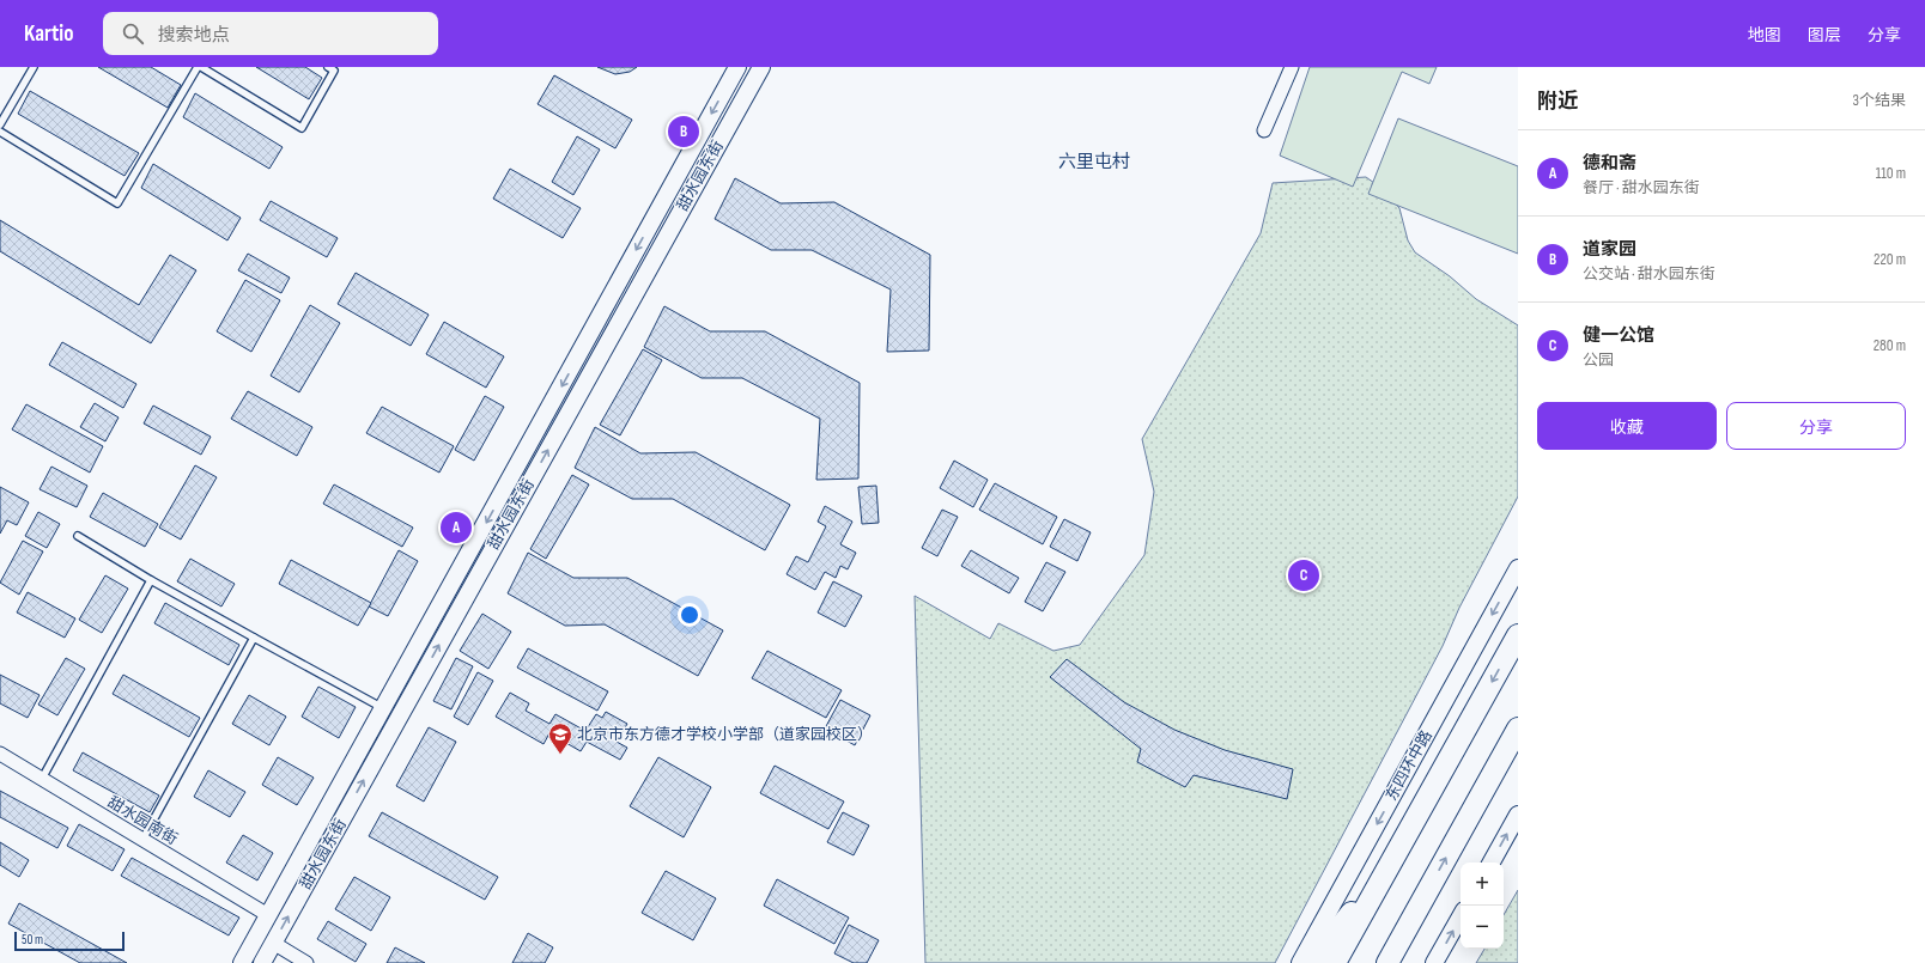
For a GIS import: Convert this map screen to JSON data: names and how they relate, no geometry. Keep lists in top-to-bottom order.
{
  "streets": {
    "highway": ["东四环中路"],
    "street": ["甜水园东街", "甜水园南街"]
  },
  "crossings": [
    ["甜水园东街", "甜水园南街"]
  ],
  "one_way": ["东四环中路"],
  "districts": ["六里屯村"],
  "places": {
    "school or university": ["北京市东方德才学校小学部（道家园校区）"]
  },
  "scale_bar": "50 m",
  "page": {
    "header": "Kartio",
    "search": "搜索地点",
    "nav": ["地图", "图层", "分享"],
    "heading": ["附近", "3个结果"],
    "pins": ["B", "A", "C"],
    "list": [
      {
        "mark": "A",
        "name": "德和斋",
        "note": "餐厅 · 甜水园东街",
        "value": "110 m"
      },
      {
        "mark": "B",
        "name": "道家园",
        "note": "公交站 · 甜水园东街",
        "value": "220 m"
      },
      {
        "mark": "C",
        "name": "健一公馆",
        "note": "公园",
        "value": "280 m"
      }
    ],
    "buttons": ["收藏", "分享"],
    "map_buttons": ["+", "−"],
    "scale": "50 m"
  }
}
